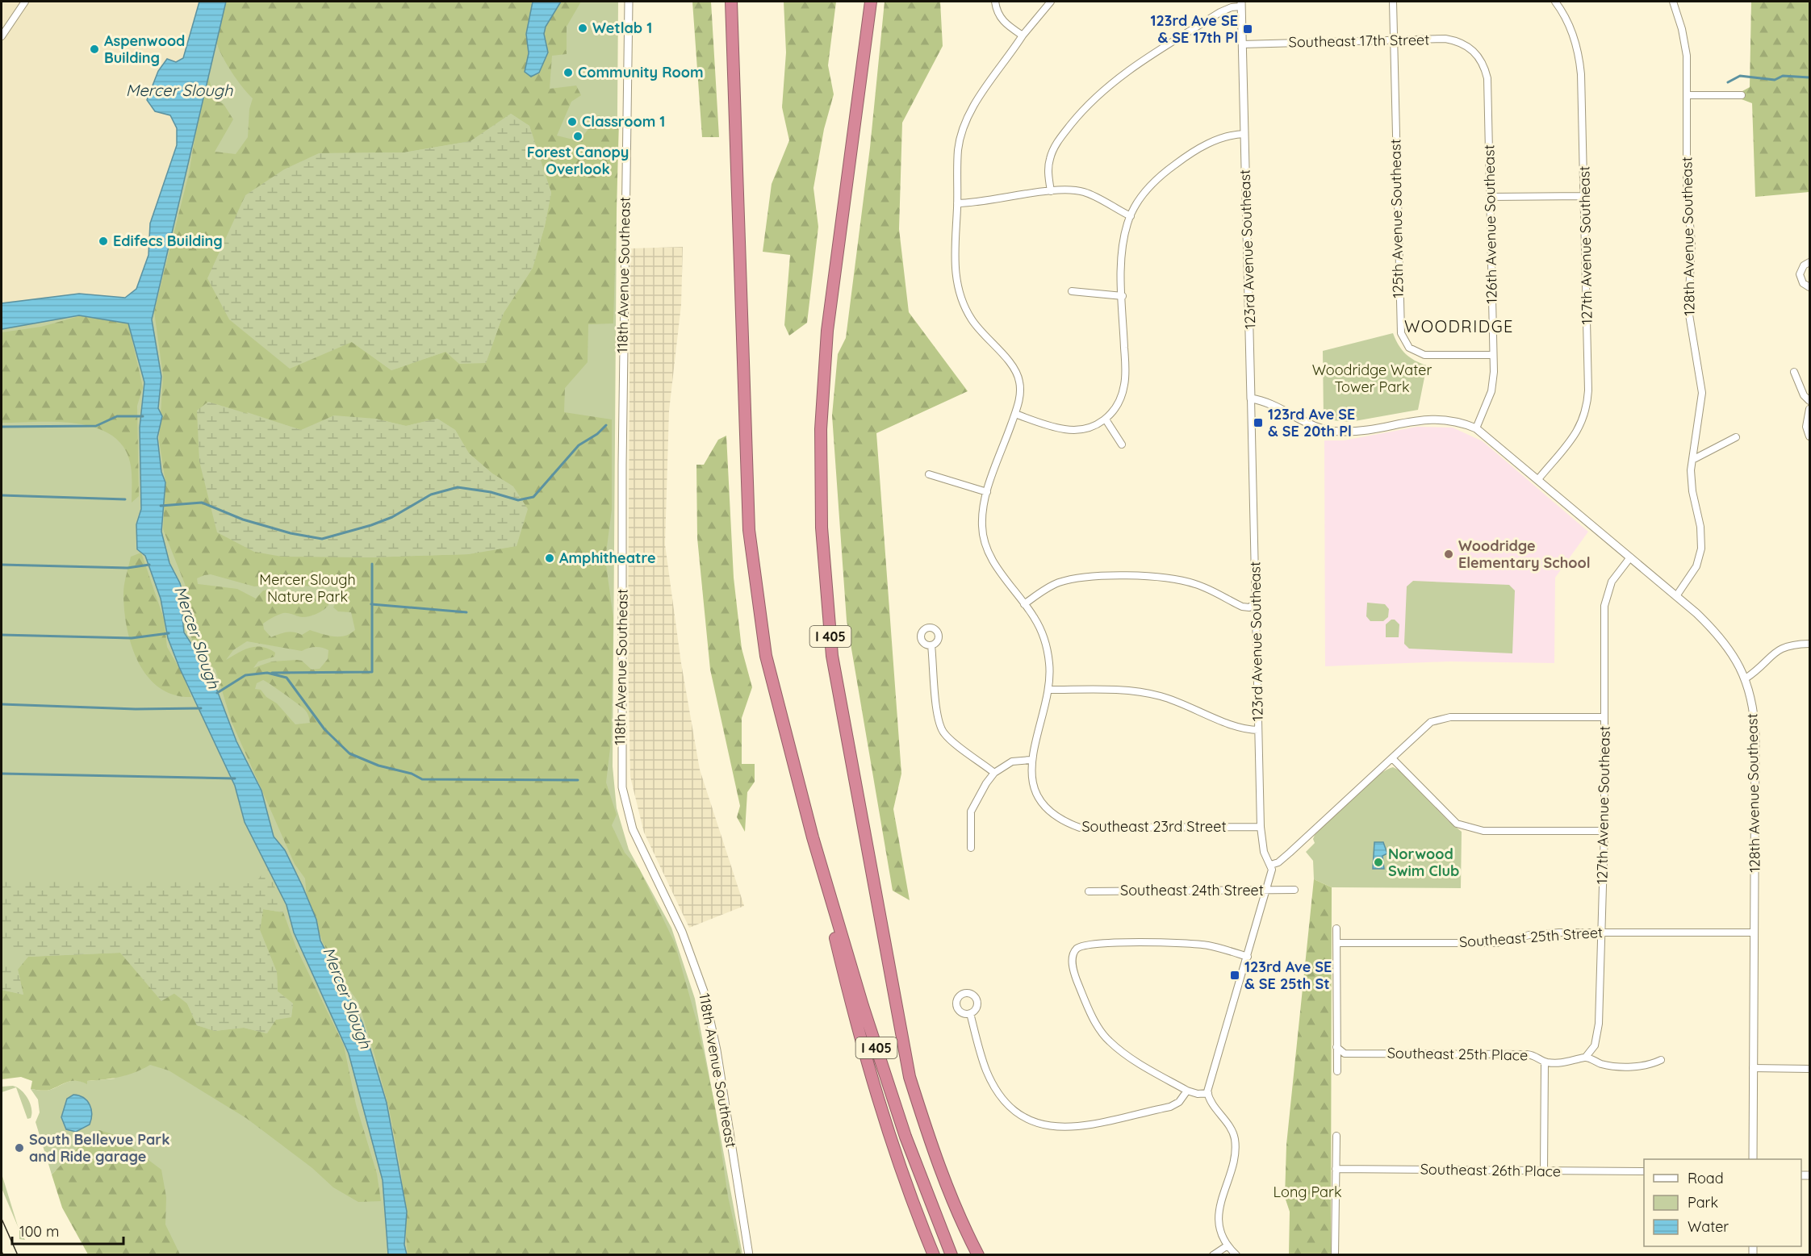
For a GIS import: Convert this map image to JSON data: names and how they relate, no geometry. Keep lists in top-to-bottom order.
{
  "streets": {
    "highway": ["I 405"],
    "street": [
      "Southeast 17th Street",
      "125th Avenue Southeast",
      "126th Avenue Southeast",
      "128th Avenue Southeast",
      "127th Avenue Southeast",
      "123rd Avenue Southeast",
      "118th Avenue Southeast",
      "Southeast 23rd Street",
      "Southeast 24th Street",
      "Southeast 25th Street",
      "Southeast 25th Place",
      "Southeast 26th Place"
    ]
  },
  "crossings": [
    ["Southeast 17th Street", "125th Avenue Southeast"],
    ["Southeast 17th Street", "126th Avenue Southeast"],
    ["Southeast 17th Street", "123rd Avenue Southeast"],
    ["125th Avenue Southeast", "126th Avenue Southeast"],
    ["128th Avenue Southeast", "Southeast 25th Street"],
    ["127th Avenue Southeast", "Southeast 25th Street"],
    ["127th Avenue Southeast", "Southeast 25th Place"],
    ["123rd Avenue Southeast", "Southeast 23rd Street"],
    ["123rd Avenue Southeast", "Southeast 24th Street"]
  ],
  "districts": ["WOODRIDGE"],
  "water": ["Mercer Slough"],
  "parks": ["Woodridge Water Tower Park", "Mercer Slough Nature Park", "Long Park"],
  "places": {
    "other": [
      "Wetlab 1",
      "Aspenwood Building",
      "Community Room",
      "Classroom 1",
      "Forest Canopy Overlook",
      "Edifecs Building",
      "Woodridge Elementary School",
      "Amphitheatre",
      "Norwood Swim Club",
      "South Bellevue Park and Ride garage"
    ],
    "transit": ["123rd Ave SE & SE 17th Pl", "123rd Ave SE & SE 20th Pl", "123rd Ave SE & SE 25th St"]
  },
  "legend": ["Road", "Park", "Water"],
  "scale_bar": "100 m"
}
